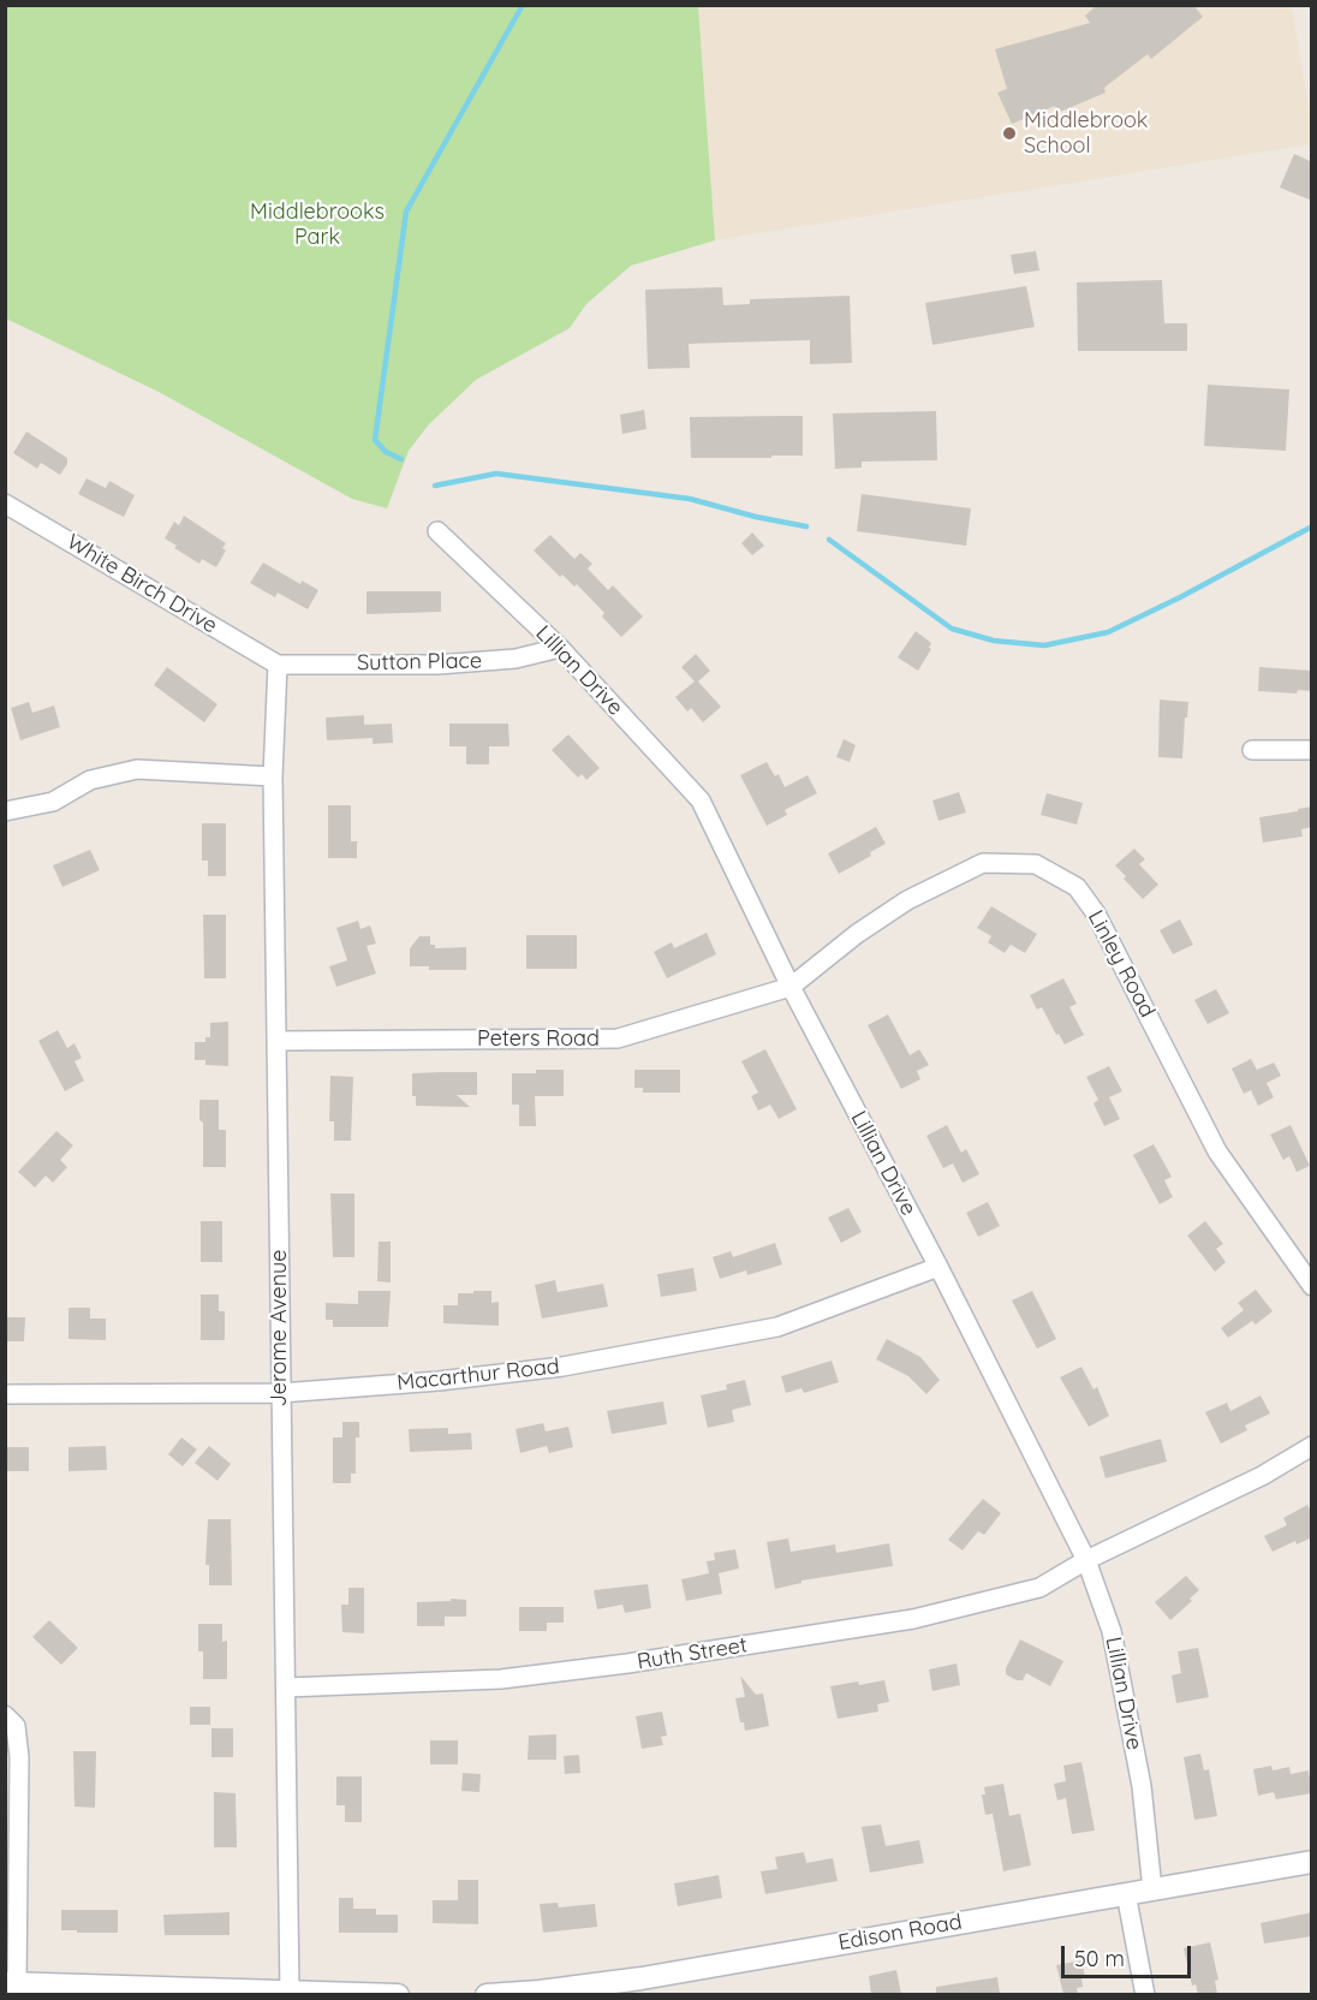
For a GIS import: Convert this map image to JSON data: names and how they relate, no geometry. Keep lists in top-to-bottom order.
{
  "streets": {
    "street": [
      "White Birch Drive",
      "Sutton Place",
      "Lillian Drive",
      "Linley Road",
      "Peters Road",
      "Jerome Avenue",
      "Macarthur Road",
      "Ruth Street",
      "Edison Road"
    ]
  },
  "crossings": [
    ["White Birch Drive", "Sutton Place"],
    ["White Birch Drive", "Jerome Avenue"],
    ["Sutton Place", "Lillian Drive"],
    ["Sutton Place", "Jerome Avenue"],
    ["Lillian Drive", "Linley Road"],
    ["Lillian Drive", "Peters Road"],
    ["Lillian Drive", "Macarthur Road"],
    ["Lillian Drive", "Ruth Street"],
    ["Lillian Drive", "Edison Road"],
    ["Linley Road", "Peters Road"],
    ["Peters Road", "Jerome Avenue"],
    ["Jerome Avenue", "Macarthur Road"],
    ["Jerome Avenue", "Ruth Street"]
  ],
  "parks": ["Middlebrooks Park"],
  "places": ["Middlebrook School"],
  "scale_bar": "50 m"
}
